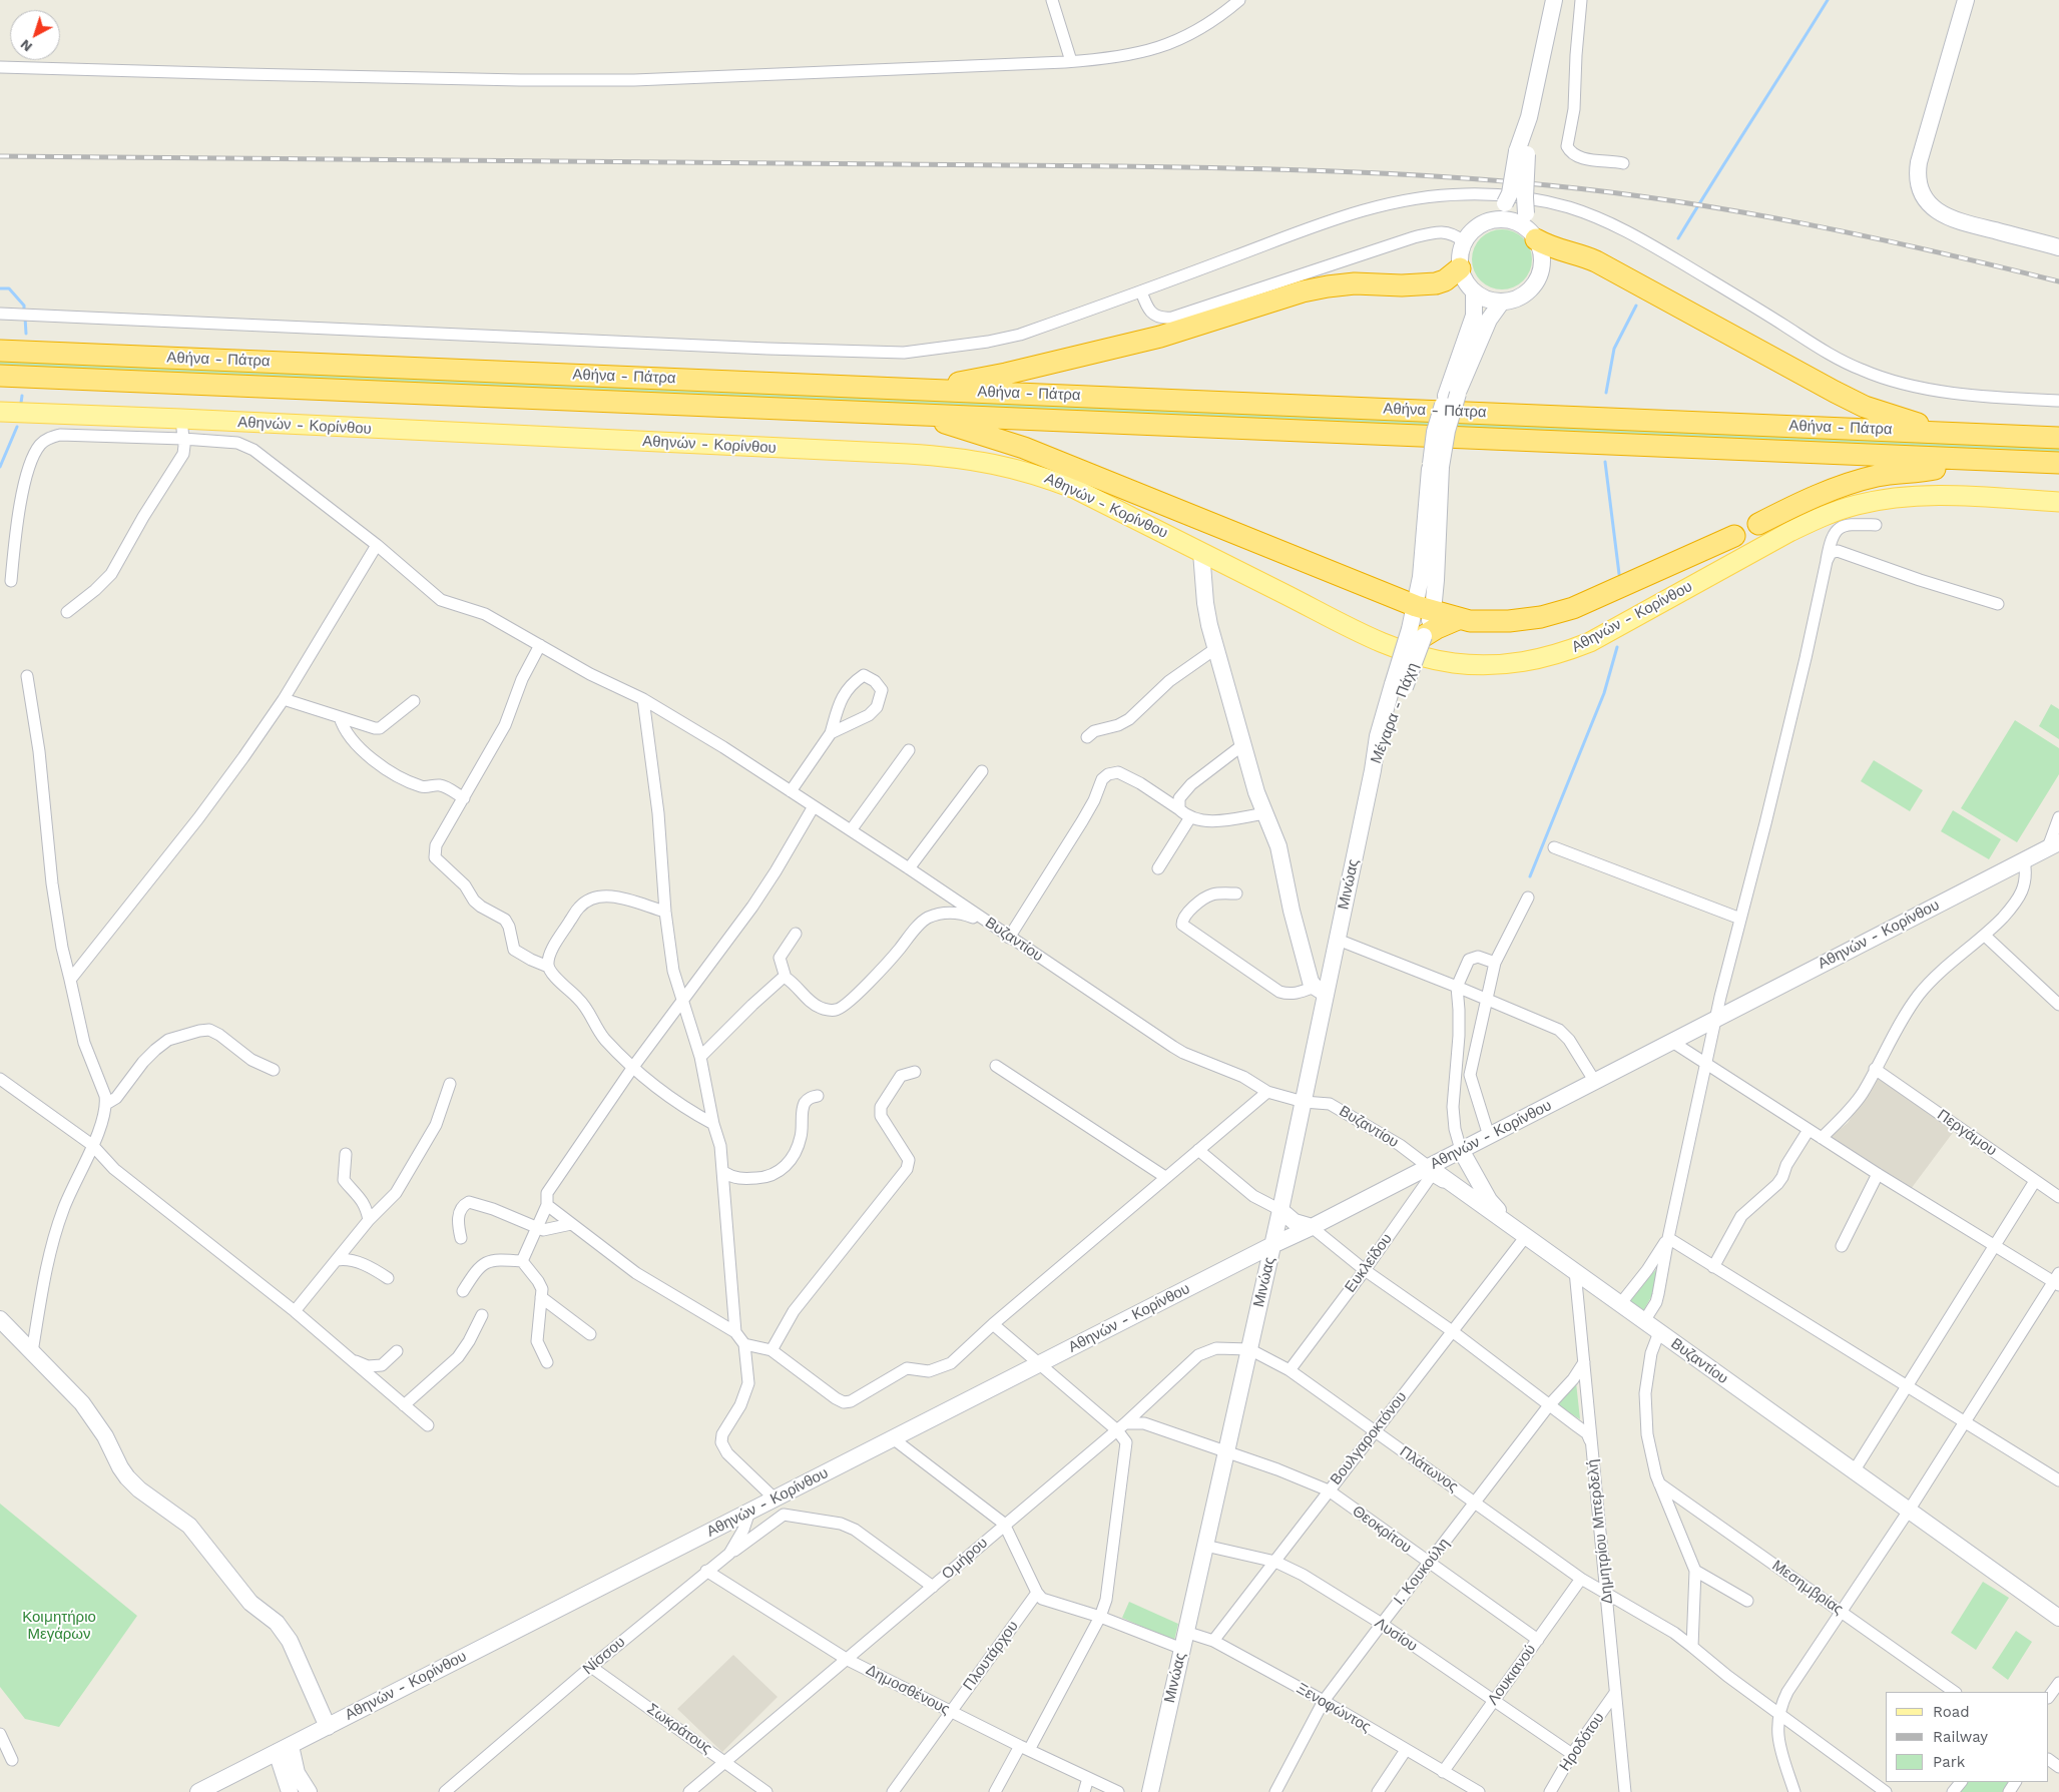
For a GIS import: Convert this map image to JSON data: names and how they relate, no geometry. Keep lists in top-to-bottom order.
{
  "streets": {
    "highway": ["Αθήνα - Πάτρα"],
    "main road": [
      "Αθηνών - Κορίνθου",
      "Μέγαρα - Πάχη",
      "Μινώας",
      "Βυζαντίου"
    ],
    "street": [
      "Περγάμου",
      "Ευκλείδου",
      "Βουλγαροκτόνου",
      "Πλάτωνος",
      "Θεοκρίτου",
      "Δημητρίου Μπερδελή",
      "Ομήρου",
      "Ι. Κουκούλη",
      "Μεσημβρίας",
      "Λυσίου",
      "Νίσσου",
      "Πλουτάρχου",
      "Λουκιανού",
      "Δημοσθένους",
      "Ξενοφώντος",
      "Σωκράτους",
      "Ηροδότου"
    ]
  },
  "crossings": [
    ["Αθηνών - Κορίνθου", "Μινώας"],
    ["Αθηνών - Κορίνθου", "Βυζαντίου"],
    ["Αθηνών - Κορίνθου", "Νίσσου"],
    ["Μέγαρα - Πάχη", "Μινώας"],
    ["Μινώας", "Βυζαντίου"],
    ["Μινώας", "Πλάτωνος"],
    ["Μινώας", "Θεοκρίτου"],
    ["Μινώας", "Ομήρου"],
    ["Μινώας", "Λυσίου"],
    ["Μινώας", "Ξενοφώντος"],
    ["Βυζαντίου", "Ευκλείδου"],
    ["Βυζαντίου", "Βουλγαροκτόνου"],
    ["Βυζαντίου", "Δημητρίου Μπερδελή"],
    ["Ευκλείδου", "Πλάτωνος"],
    ["Βουλγαροκτόνου", "Πλάτωνος"],
    ["Βουλγαροκτόνου", "Θεοκρίτου"],
    ["Βουλγαροκτόνου", "Λυσίου"],
    ["Βουλγαροκτόνου", "Ξενοφώντος"],
    ["Πλάτωνος", "Δημητρίου Μπερδελή"],
    ["Πλάτωνος", "Ομήρου"],
    ["Πλάτωνος", "Ι. Κουκούλη"],
    ["Πλάτωνος", "Λουκιανού"],
    ["Θεοκρίτου", "Ομήρου"],
    ["Θεοκρίτου", "Ι. Κουκούλη"],
    ["Θεοκρίτου", "Λουκιανού"],
    ["Δημητρίου Μπερδελή", "Ι. Κουκούλη"],
    ["Δημητρίου Μπερδελή", "Ηροδότου"],
    ["Ομήρου", "Δημοσθένους"],
    ["Ομήρου", "Σωκράτους"],
    ["Ι. Κουκούλη", "Λυσίου"],
    ["Ι. Κουκούλη", "Ξενοφώντος"],
    ["Λυσίου", "Λουκιανού"],
    ["Λυσίου", "Ηροδότου"],
    ["Νίσσου", "Δημοσθένους"],
    ["Νίσσου", "Σωκράτους"],
    ["Πλουτάρχου", "Δημοσθένους"],
    ["Λουκιανού", "Ξενοφώντος"]
  ],
  "parks": ["Κοιμητήριο Μεγάρων"],
  "legend": ["Road", "Railway", "Park"],
  "north": "bottom left"
}
